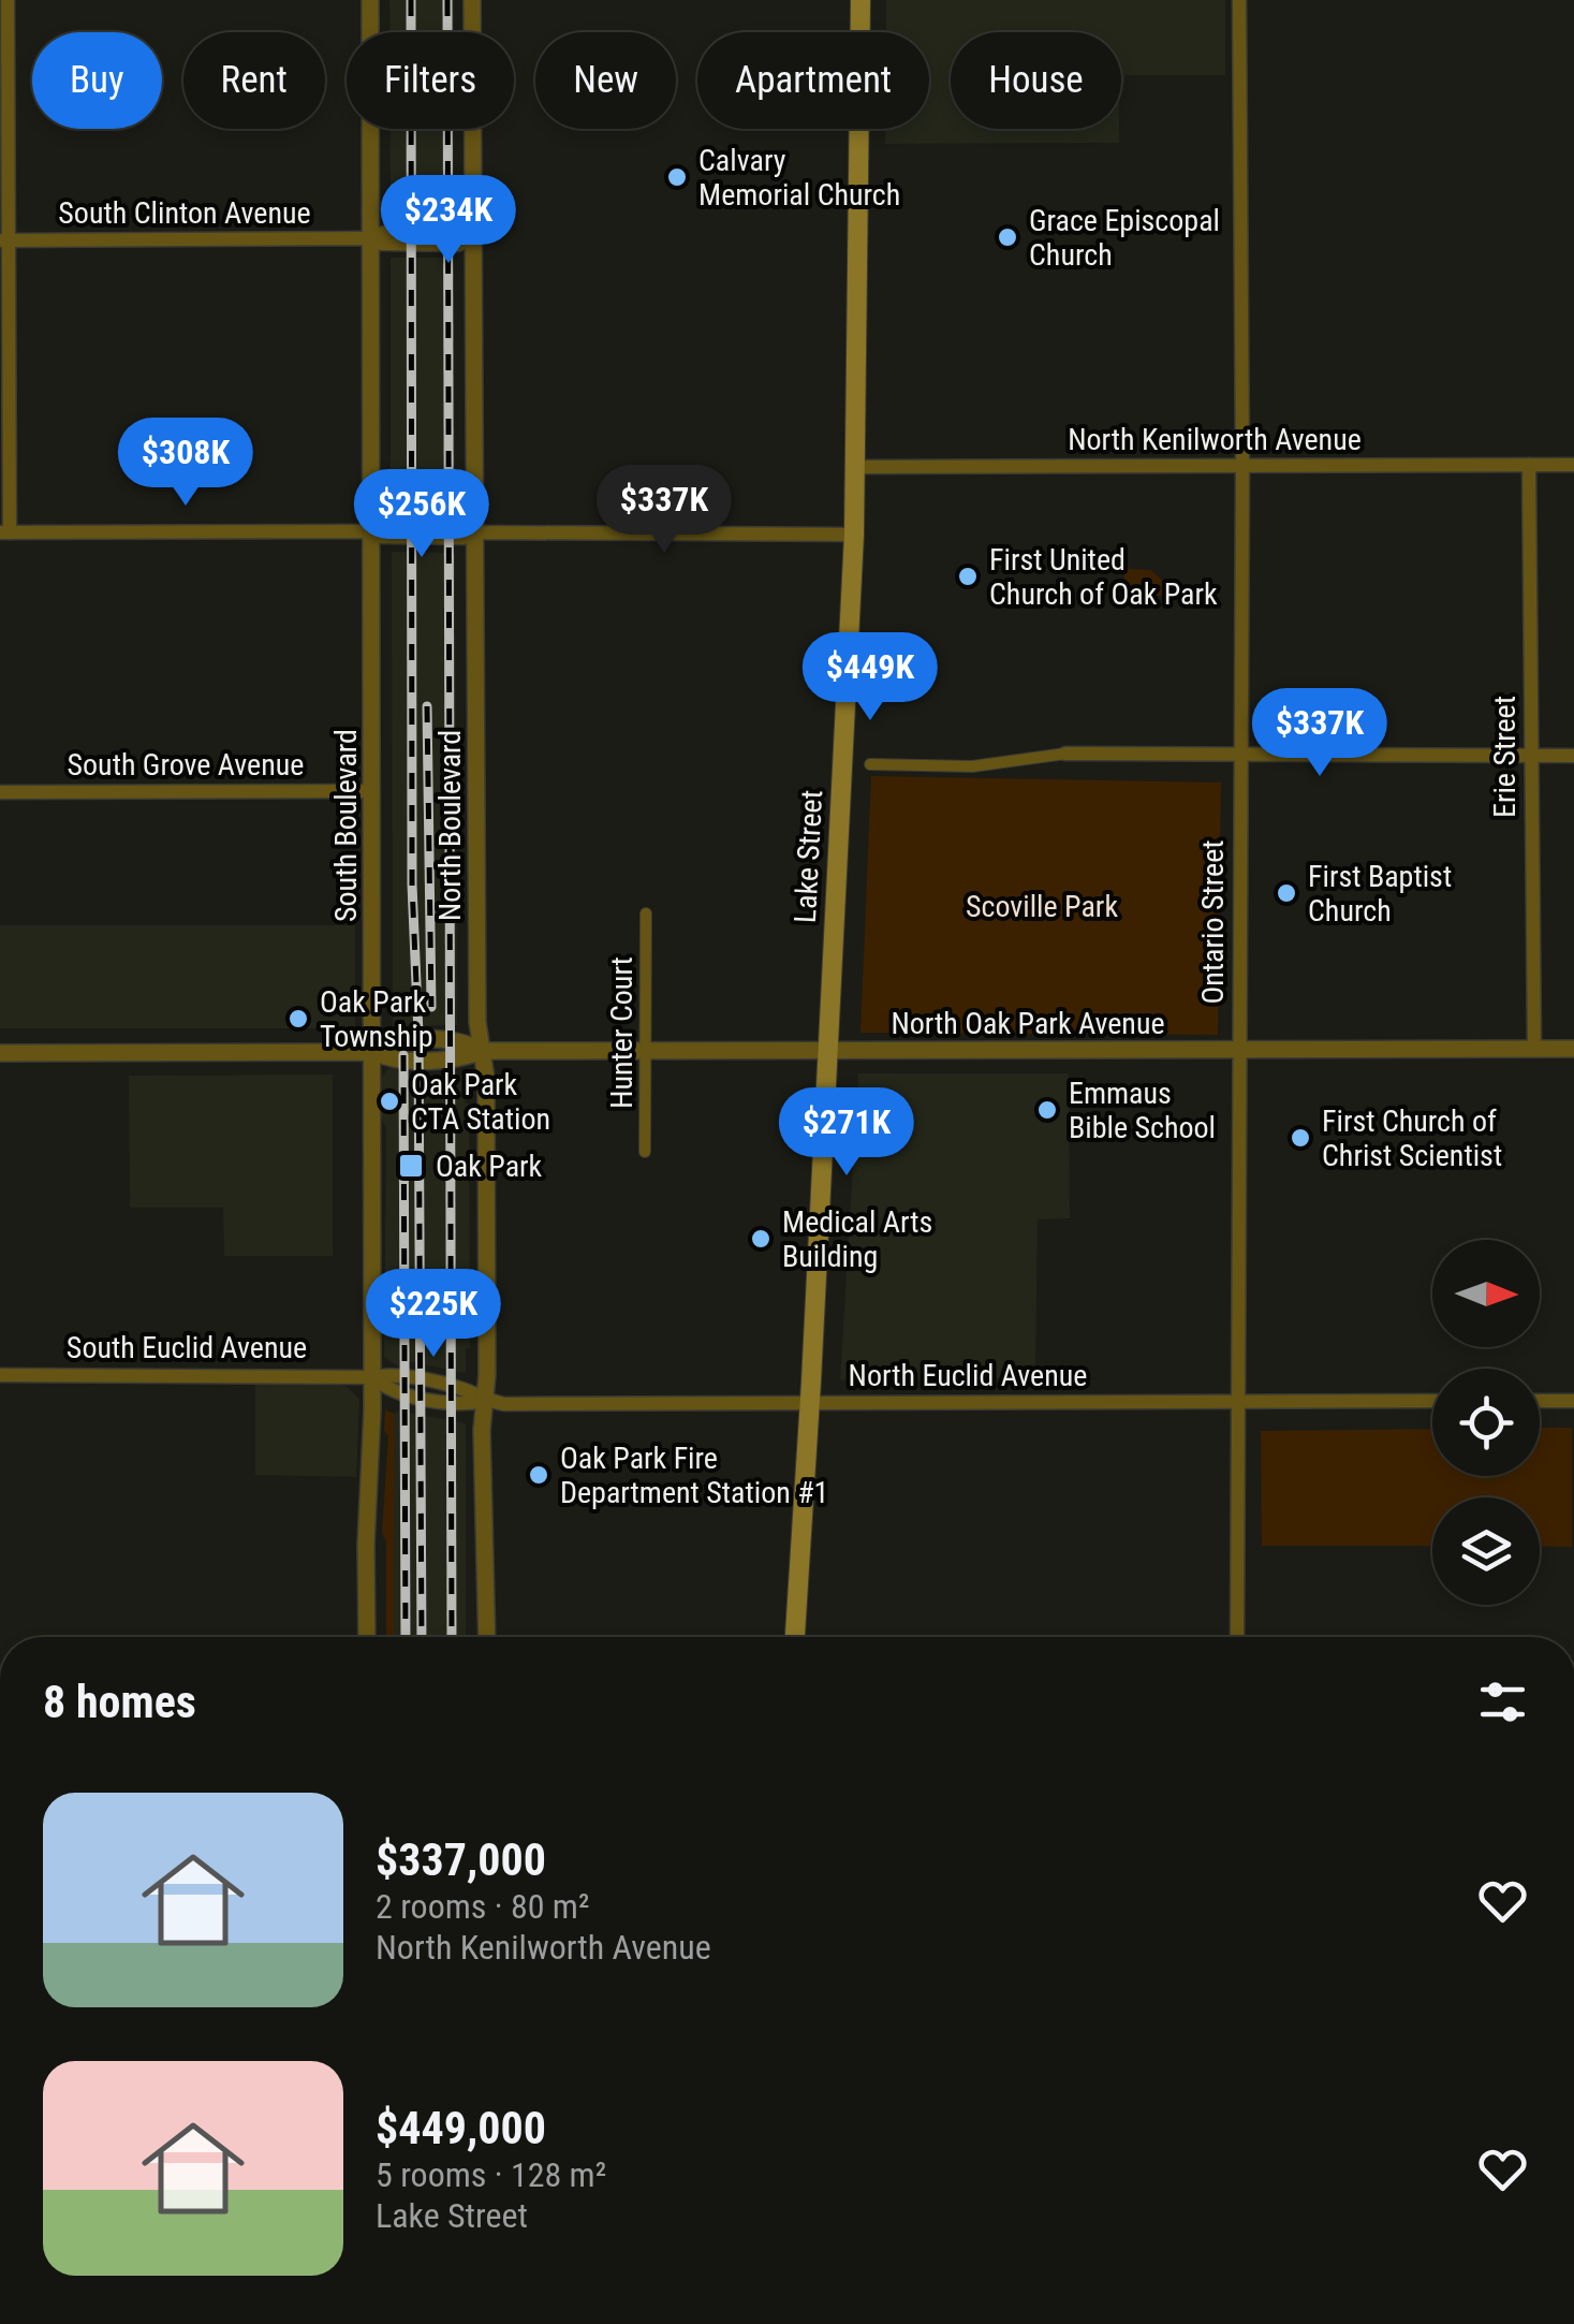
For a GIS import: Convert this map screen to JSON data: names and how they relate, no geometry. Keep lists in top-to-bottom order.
{
  "streets": {
    "main road": ["Lake Street"],
    "street": [
      "South Clinton Avenue",
      "North Kenilworth Avenue",
      "Erie Street",
      "South Grove Avenue",
      "South Boulevard",
      "North Boulevard",
      "Ontario Street",
      "North Oak Park Avenue",
      "Hunter Court",
      "South Euclid Avenue",
      "North Euclid Avenue"
    ]
  },
  "crossings": [
    ["South Clinton Avenue", "South Boulevard"],
    ["South Clinton Avenue", "North Boulevard"],
    ["North Kenilworth Avenue", "Erie Street"],
    ["North Kenilworth Avenue", "Lake Street"],
    ["North Kenilworth Avenue", "Ontario Street"],
    ["Erie Street", "North Oak Park Avenue"],
    ["South Grove Avenue", "South Boulevard"],
    ["South Boulevard", "North Oak Park Avenue"],
    ["South Boulevard", "South Euclid Avenue"],
    ["South Boulevard", "North Euclid Avenue"],
    ["North Boulevard", "North Oak Park Avenue"],
    ["North Boulevard", "North Euclid Avenue"],
    ["Lake Street", "North Oak Park Avenue"],
    ["Lake Street", "North Euclid Avenue"],
    ["Ontario Street", "North Oak Park Avenue"],
    ["Ontario Street", "North Euclid Avenue"],
    ["North Oak Park Avenue", "Hunter Court"],
    ["South Euclid Avenue", "North Euclid Avenue"]
  ],
  "parks": ["Scoville Park"],
  "places": {
    "other": [
      "Calvary Memorial Church",
      "Grace Episcopal Church",
      "First United Church of Oak Park",
      "First Baptist Church",
      "Oak Park Township",
      "Oak Park CTA Station",
      "Emmaus Bible School",
      "First Church of Christ Scientist",
      "Medical Arts Building",
      "Oak Park Fire Department Station #1"
    ],
    "transit": ["Oak Park"]
  },
  "north": "right",
  "page": {
    "chip": [
      "Buy",
      "Rent",
      "Filters",
      "New",
      "Apartment",
      "House"
    ],
    "price": [
      "$234K",
      "$308K",
      "$337K",
      "$256K",
      "$449K",
      "$337K",
      "$271K",
      "$225K"
    ],
    "heading": "8 homes",
    "list": [
      {
        "name": "$337,000",
        "note": "2 rooms · 80 m² · North Kenilworth Avenue"
      },
      {
        "name": "$449,000",
        "note": "5 rooms · 128 m² · Lake Street"
      }
    ]
  }
}
